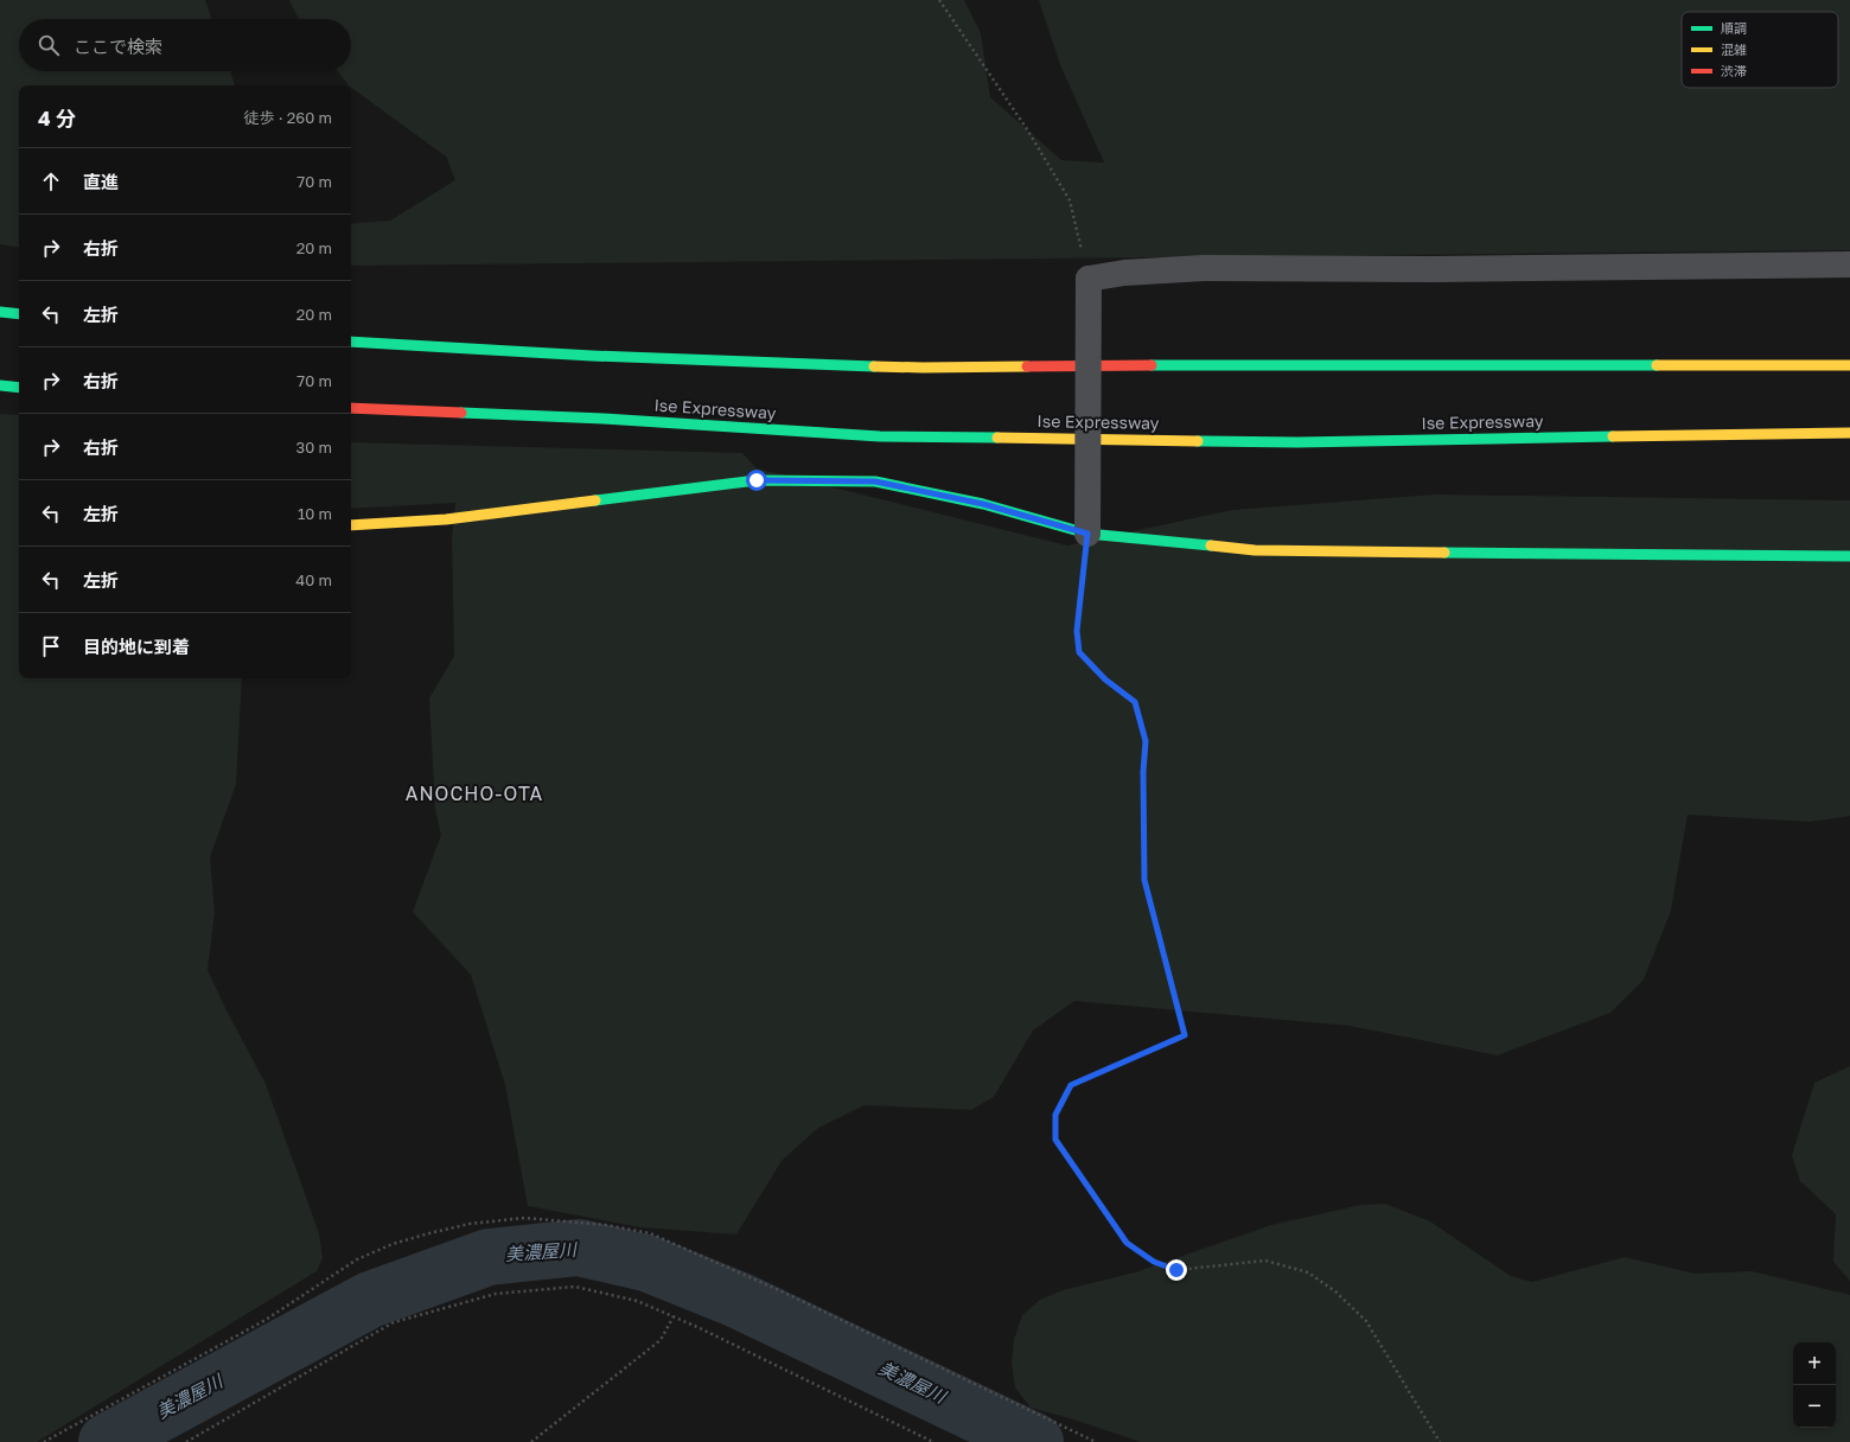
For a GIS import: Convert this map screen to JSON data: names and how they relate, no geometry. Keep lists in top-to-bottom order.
{
  "streets": {
    "main road": ["Ise Expressway"]
  },
  "districts": ["ANOCHO-OTA"],
  "water": ["美濃屋川"],
  "legend": ["順調", "混雑", "渋滞"],
  "page": {
    "search": "ここで検索",
    "heading": ["4 分", "徒歩 · 260 m"],
    "list": [
      ["直進", "70 m"],
      ["右折", "20 m"],
      ["左折", "20 m"],
      ["右折", "70 m"],
      ["右折", "30 m"],
      ["左折", "10 m"],
      ["左折", "40 m"],
      "目的地に到着"
    ],
    "map_buttons": ["+", "−"]
  }
}
